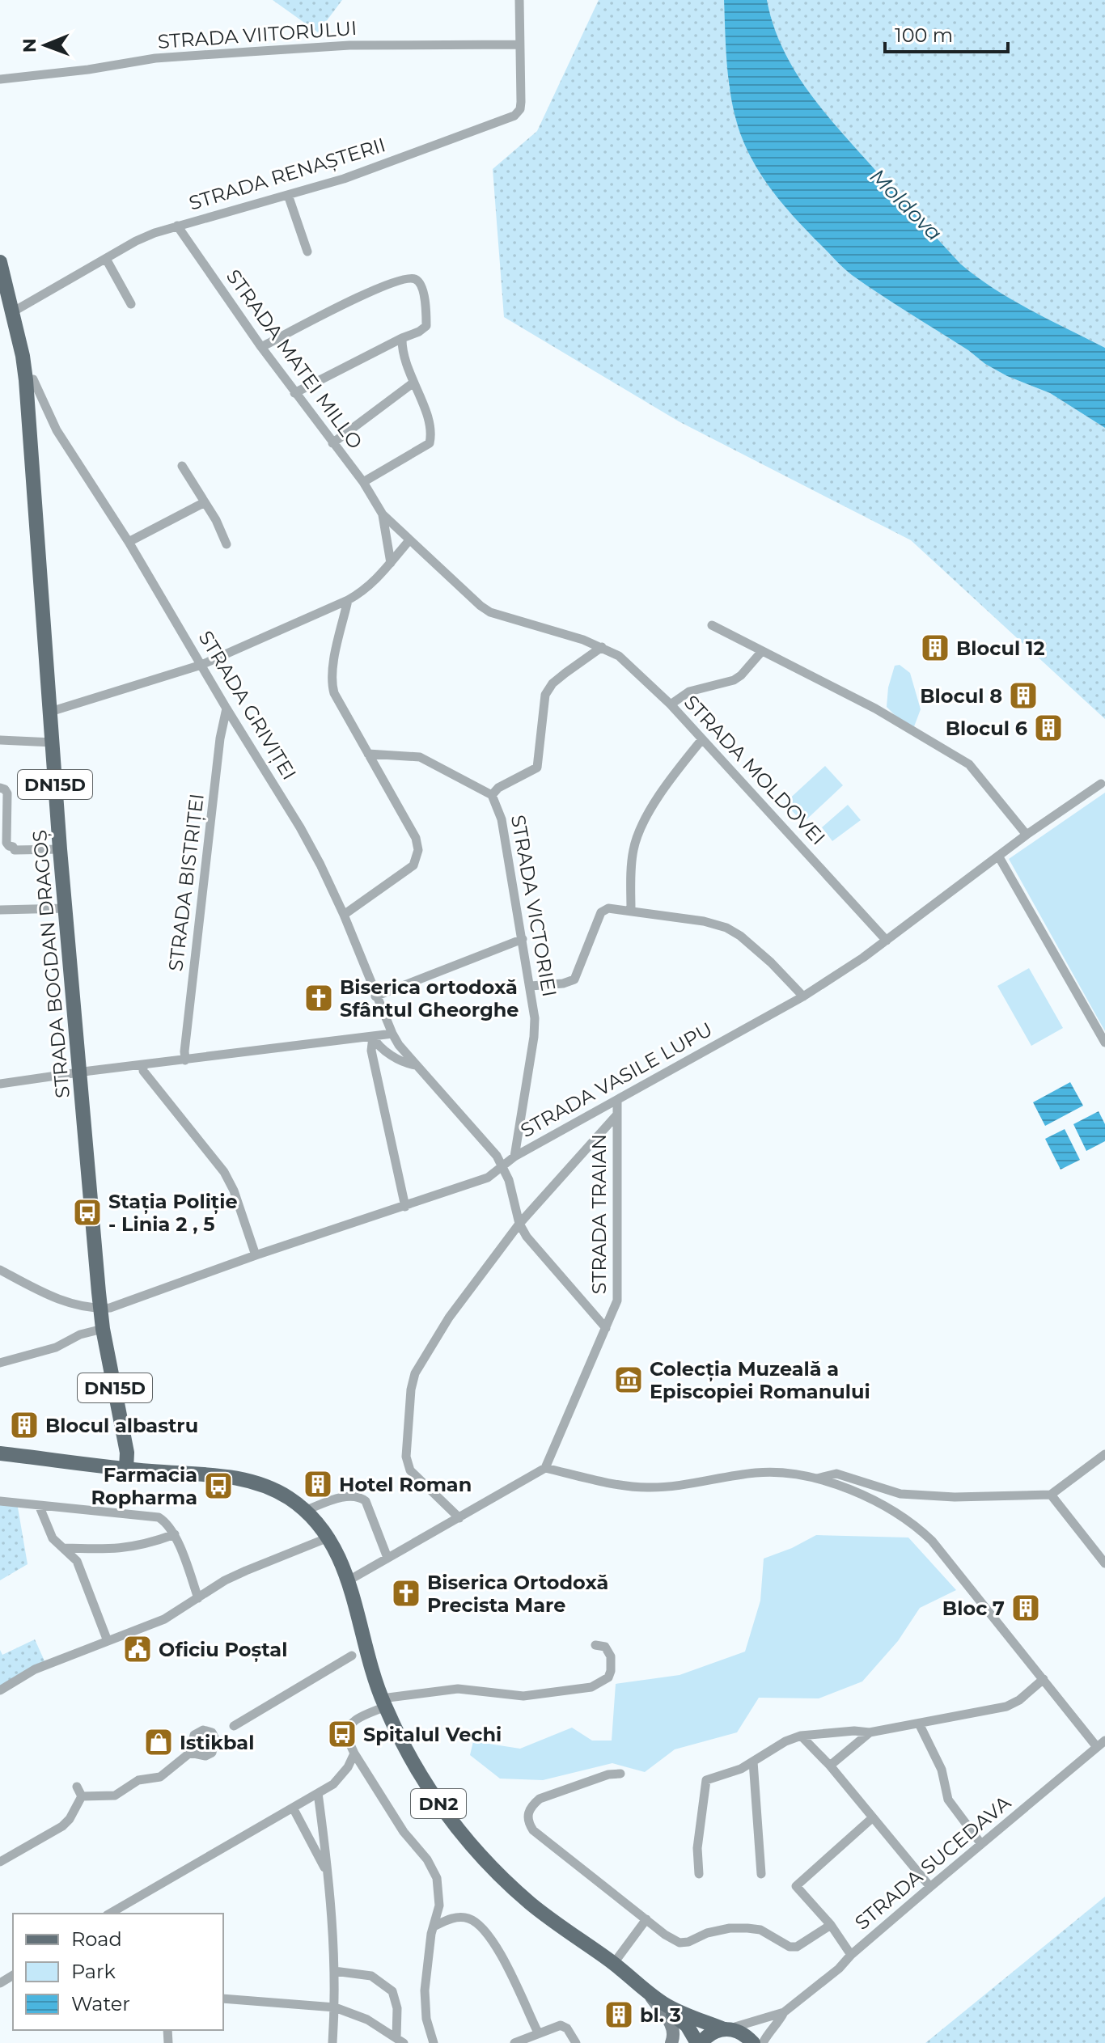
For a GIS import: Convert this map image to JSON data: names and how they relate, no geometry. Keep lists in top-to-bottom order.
{
  "streets": {
    "main road": ["DN15D", "STRADA BOGDAN DRAGOȘ", "DN2"],
    "street": [
      "STRADA VIITORULUI",
      "STRADA RENAȘTERII",
      "STRADA MATEI MILLO",
      "STRADA GRIVIȚEI",
      "STRADA MOLDOVEI",
      "STRADA BISTRIȚEI",
      "STRADA VICTORIEI",
      "STRADA VASILE LUPU",
      "STRADA TRAIAN",
      "STRADA SUCEDAVA"
    ]
  },
  "crossings": [
    ["STRADA VIITORULUI", "STRADA RENAȘTERII"],
    ["STRADA RENAȘTERII", "STRADA MATEI MILLO"],
    ["STRADA RENAȘTERII", "STRADA BOGDAN DRAGOȘ"],
    ["STRADA MATEI MILLO", "STRADA MOLDOVEI"],
    ["STRADA GRIVIȚEI", "STRADA BISTRIȚEI"],
    ["STRADA GRIVIȚEI", "STRADA BOGDAN DRAGOȘ"],
    ["STRADA GRIVIȚEI", "STRADA VASILE LUPU"],
    ["STRADA GRIVIȚEI", "STRADA TRAIAN"],
    ["STRADA MOLDOVEI", "STRADA VASILE LUPU"],
    ["STRADA VICTORIEI", "STRADA VASILE LUPU"],
    ["STRADA BOGDAN DRAGOȘ", "STRADA VASILE LUPU"],
    ["STRADA BOGDAN DRAGOȘ", "DN2"],
    ["STRADA VASILE LUPU", "STRADA TRAIAN"],
    ["DN2", "STRADA SUCEDAVA"]
  ],
  "water": ["Moldova"],
  "places": {
    "building": [
      "Blocul 12",
      "Blocul 8",
      "Blocul 6",
      "Blocul albastru",
      "Hotel Roman",
      "Bloc 7",
      "bl. 3"
    ],
    "church": ["Biserica ortodoxă Sfântul Gheorghe", "Biserica Ortodoxă Precista Mare"],
    "bus stop": ["Stația Poliție - Linia 2 , 5", "Farmacia Ropharma", "Spitalul Vechi"],
    "museum": ["Colecția Muzeală a Episcopiei Romanului"],
    "public building": ["Oficiu Poștal"],
    "shop": ["Istikbal"]
  },
  "legend": ["Road", "Park", "Water"],
  "scale_bar": "100 m",
  "north": "left"
}
